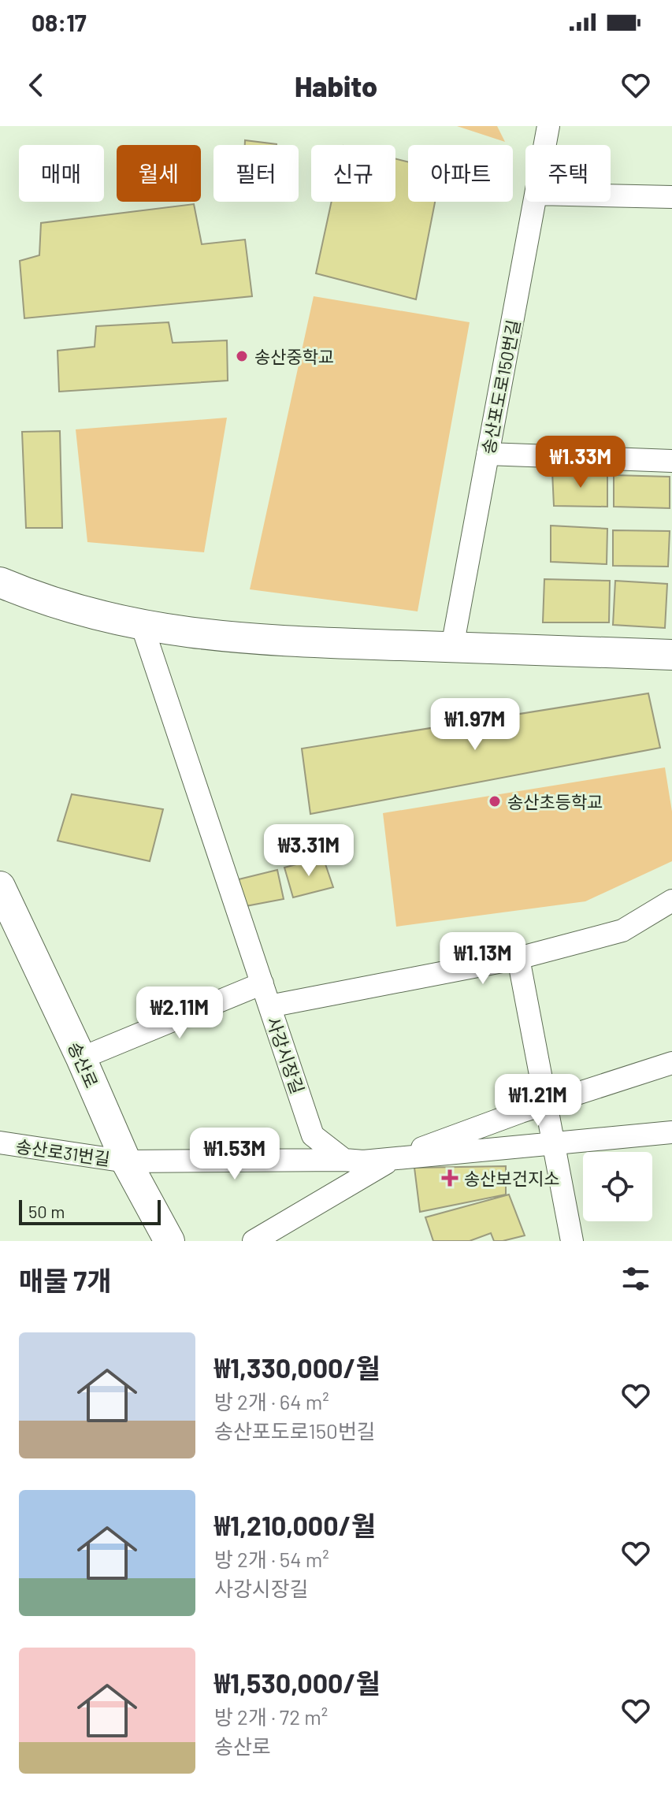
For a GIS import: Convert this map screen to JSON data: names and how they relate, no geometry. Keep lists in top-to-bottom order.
{
  "streets": {
    "main road": ["송산로"],
    "street": ["송산포도로150번길", "사강시장길", "송산로31번길"]
  },
  "crossings": [
    ["사강시장길", "송산로31번길"],
    ["송산로", "송산로31번길"]
  ],
  "places": {
    "other": ["송산중학교", "송산초등학교"],
    "health": ["송산보건지소"]
  },
  "scale_bar": "50 m",
  "page": {
    "status": "08:17",
    "header": "Habito",
    "chip": [
      "매매",
      "월세",
      "필터",
      "신규",
      "아파트",
      "주택"
    ],
    "price": [
      "₩1.33M",
      "₩1.97M",
      "₩3.31M",
      "₩1.13M",
      "₩2.11M",
      "₩1.21M",
      "₩1.53M"
    ],
    "scale": "50 m",
    "heading": "매물 7개",
    "list": [
      {
        "name": "₩1,330,000/월",
        "note": "방 2개 · 64 m² · 송산포도로150번길"
      },
      {
        "name": "₩1,210,000/월",
        "note": "방 2개 · 54 m² · 사강시장길"
      },
      {
        "name": "₩1,530,000/월",
        "note": "방 2개 · 72 m² · 송산로"
      }
    ]
  }
}
